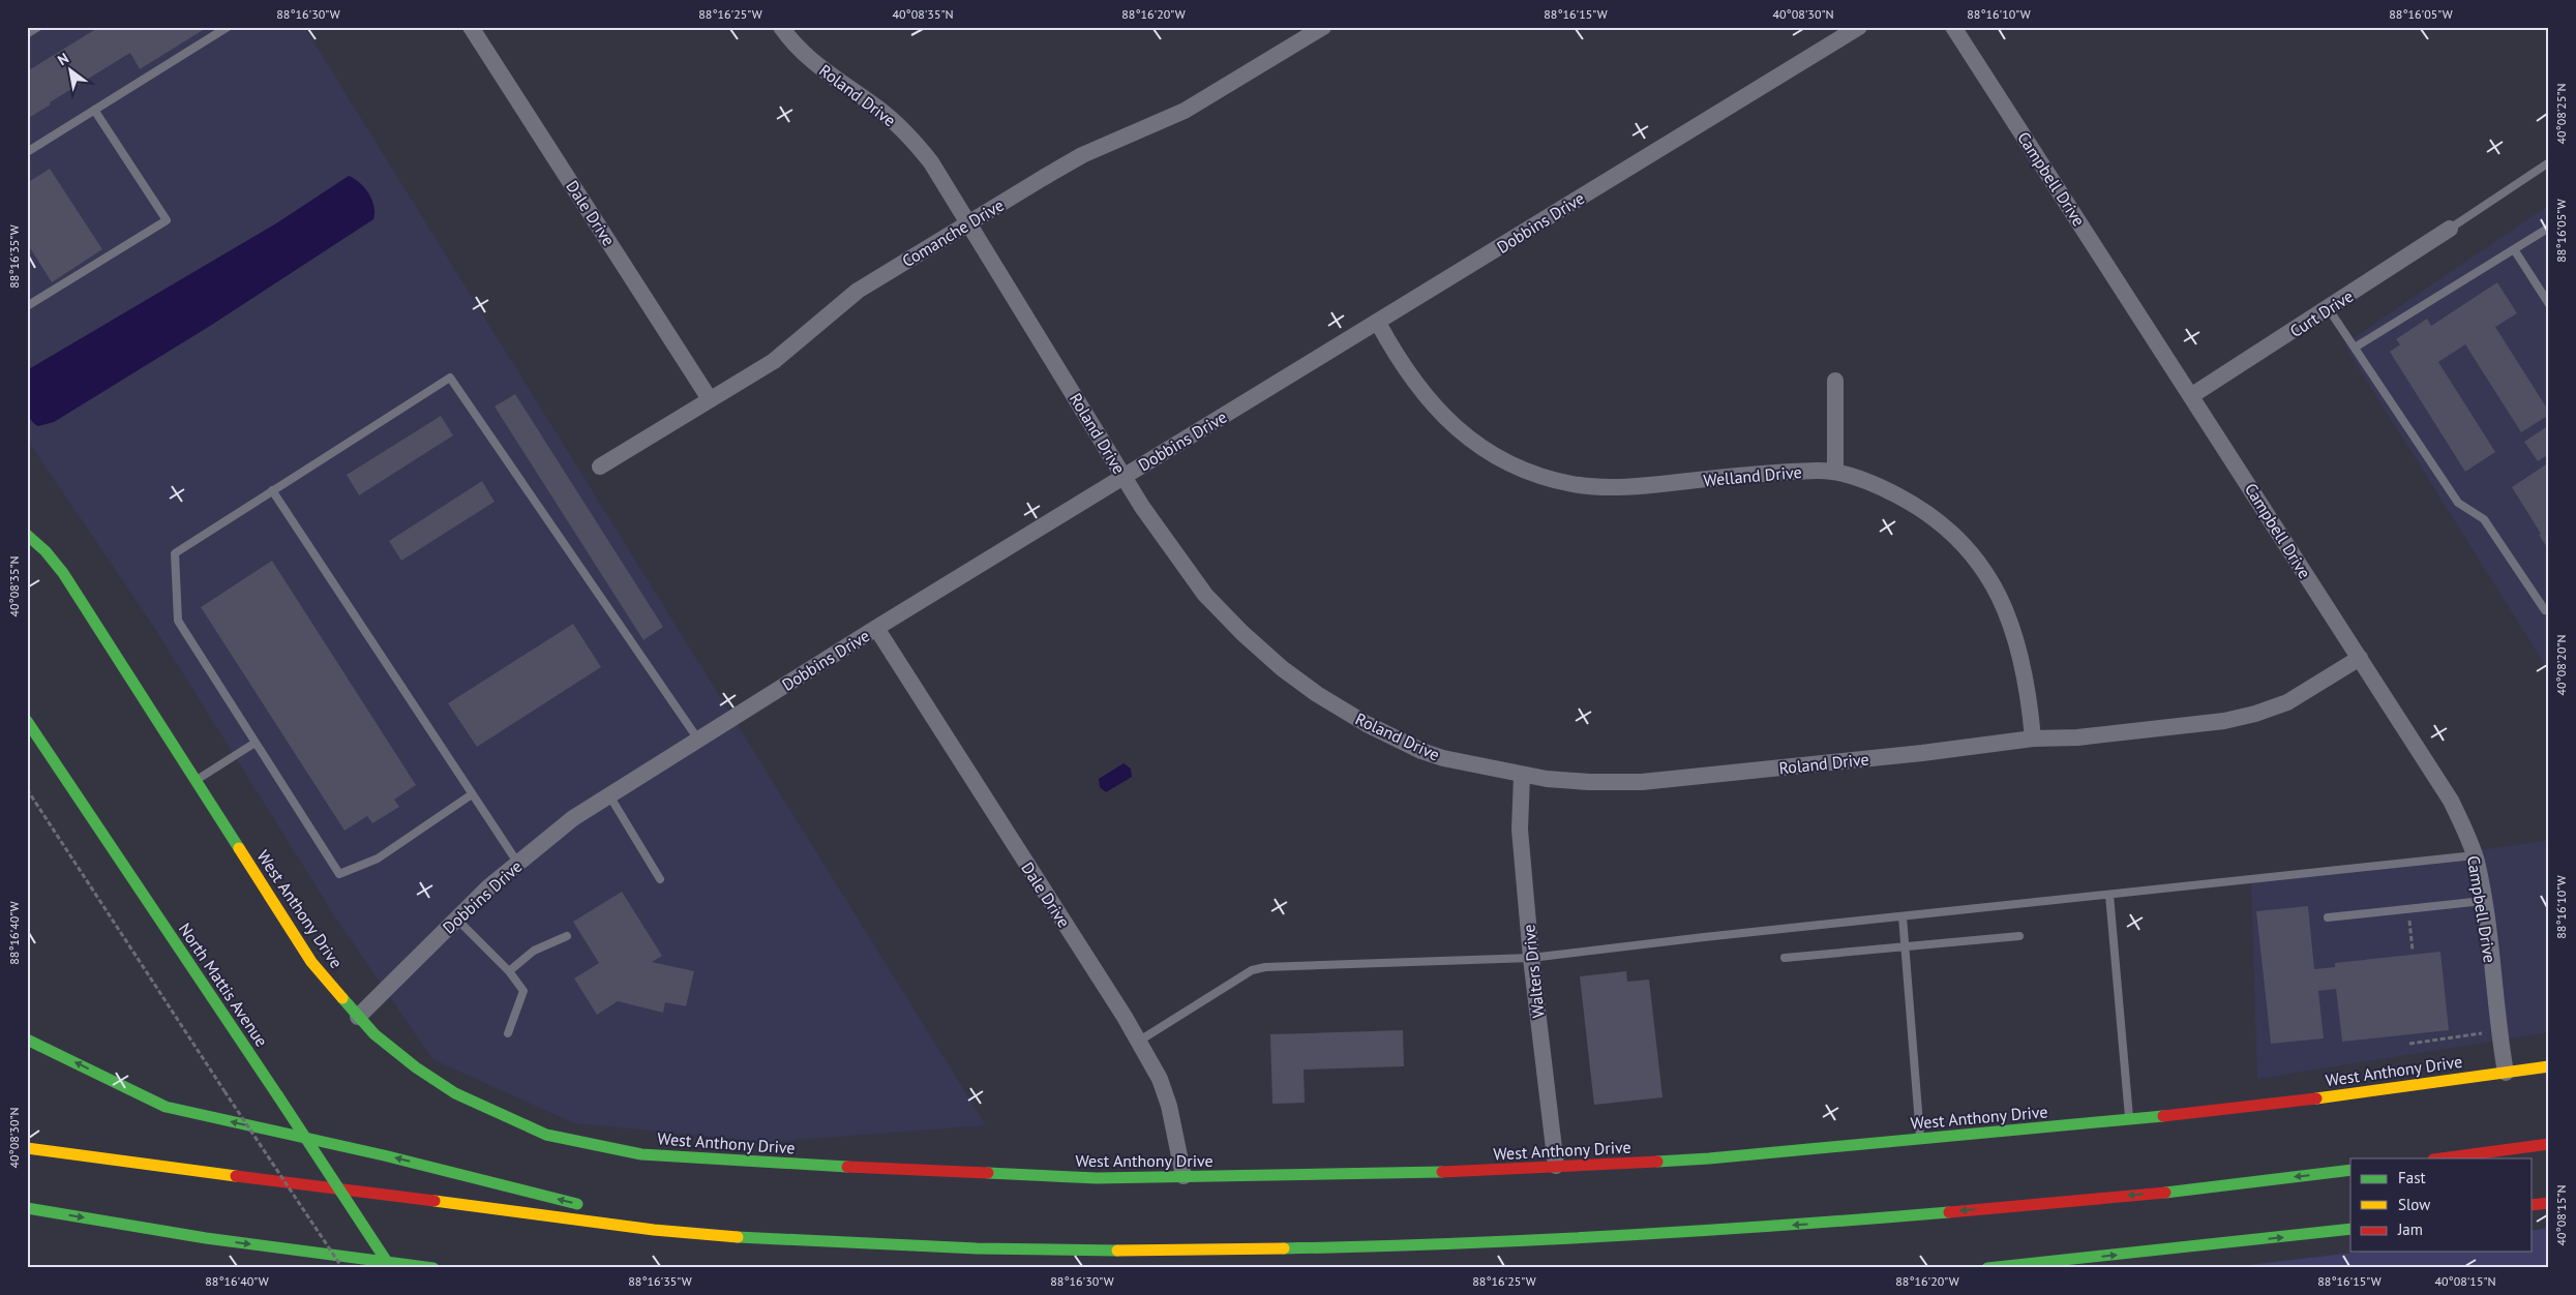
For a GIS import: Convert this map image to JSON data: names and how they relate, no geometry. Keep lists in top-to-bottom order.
{
  "streets": {
    "main road": ["West Anthony Drive", "North Mattis Avenue"],
    "street": [
      "Roland Drive",
      "Campbell Drive",
      "Dale Drive",
      "Dobbins Drive",
      "Comanche Drive",
      "Curt Drive",
      "Welland Drive",
      "Walters Drive"
    ]
  },
  "crossings": [
    ["Roland Drive", "Campbell Drive"],
    ["Roland Drive", "Dobbins Drive"],
    ["Roland Drive", "Comanche Drive"],
    ["Roland Drive", "Welland Drive"],
    ["Roland Drive", "Walters Drive"],
    ["Campbell Drive", "Curt Drive"],
    ["Campbell Drive", "West Anthony Drive"],
    ["Dale Drive", "Dobbins Drive"],
    ["Dale Drive", "Comanche Drive"],
    ["Dale Drive", "West Anthony Drive"],
    ["Dobbins Drive", "Welland Drive"],
    ["Dobbins Drive", "West Anthony Drive"],
    ["West Anthony Drive", "Walters Drive"]
  ],
  "legend": ["Fast", "Slow", "Jam"],
  "north": "top left",
  "coordinates": [
    "88°16'30\"W",
    "88°16'25\"W",
    "40°08'35\"N",
    "88°16'20\"W",
    "88°16'15\"W",
    "40°08'30\"N",
    "88°16'10\"W",
    "88°16'05\"W",
    "40°08'25\"N",
    "88°16'35\"W",
    "40°08'20\"N",
    "88°16'40\"W",
    "40°08'15\"N"
  ]
}
